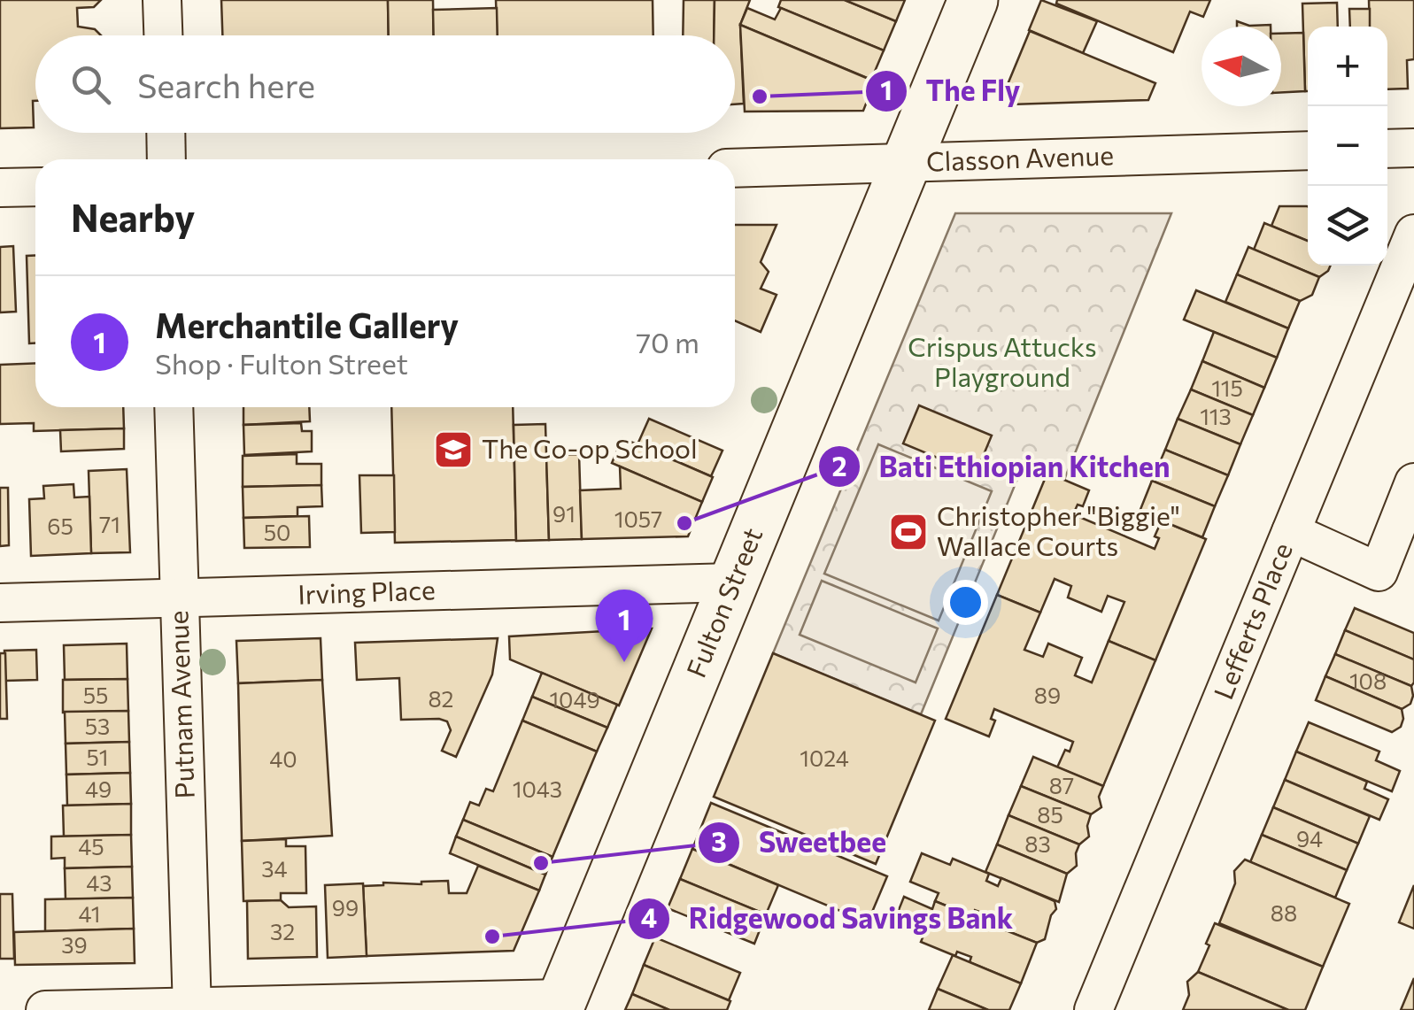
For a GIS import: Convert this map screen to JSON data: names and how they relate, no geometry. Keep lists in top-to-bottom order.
{
  "streets": {
    "main road": ["Fulton Street"],
    "street": [
      "Classon Avenue",
      "Irving Place",
      "Lefferts Place",
      "Putnam Avenue"
    ]
  },
  "crossings": [
    ["Classon Avenue", "Fulton Street"],
    ["Irving Place", "Fulton Street"],
    ["Irving Place", "Putnam Avenue"]
  ],
  "parks": ["Crispus Attucks Playground"],
  "places": {
    "other": [
      "The Fly",
      "Bati Ethiopian Kitchen",
      "Sweetbee",
      "Ridgewood Savings Bank"
    ],
    "school or university": ["The Co-op School"],
    "sports": ["Christopher \"Biggie\" Wallace Courts"]
  },
  "house_numbers": [
    "115",
    "113",
    "91",
    "1057",
    "71",
    "65",
    "50",
    "108",
    "55",
    "89",
    "82",
    "1049",
    "53",
    "51",
    "1024",
    "40",
    "87",
    "49",
    "1043",
    "85",
    "94",
    "83",
    "45",
    "34",
    "43",
    "99",
    "88",
    "41",
    "32",
    "39"
  ],
  "north": "left",
  "page": {
    "map_buttons": ["+", "−"],
    "search": "Search here",
    "heading": "Nearby",
    "list": [
      {
        "mark": "1",
        "name": "Merchantile Gallery",
        "note": "Shop · Fulton Street",
        "value": "70 m"
      }
    ],
    "pins": "1"
  }
}
